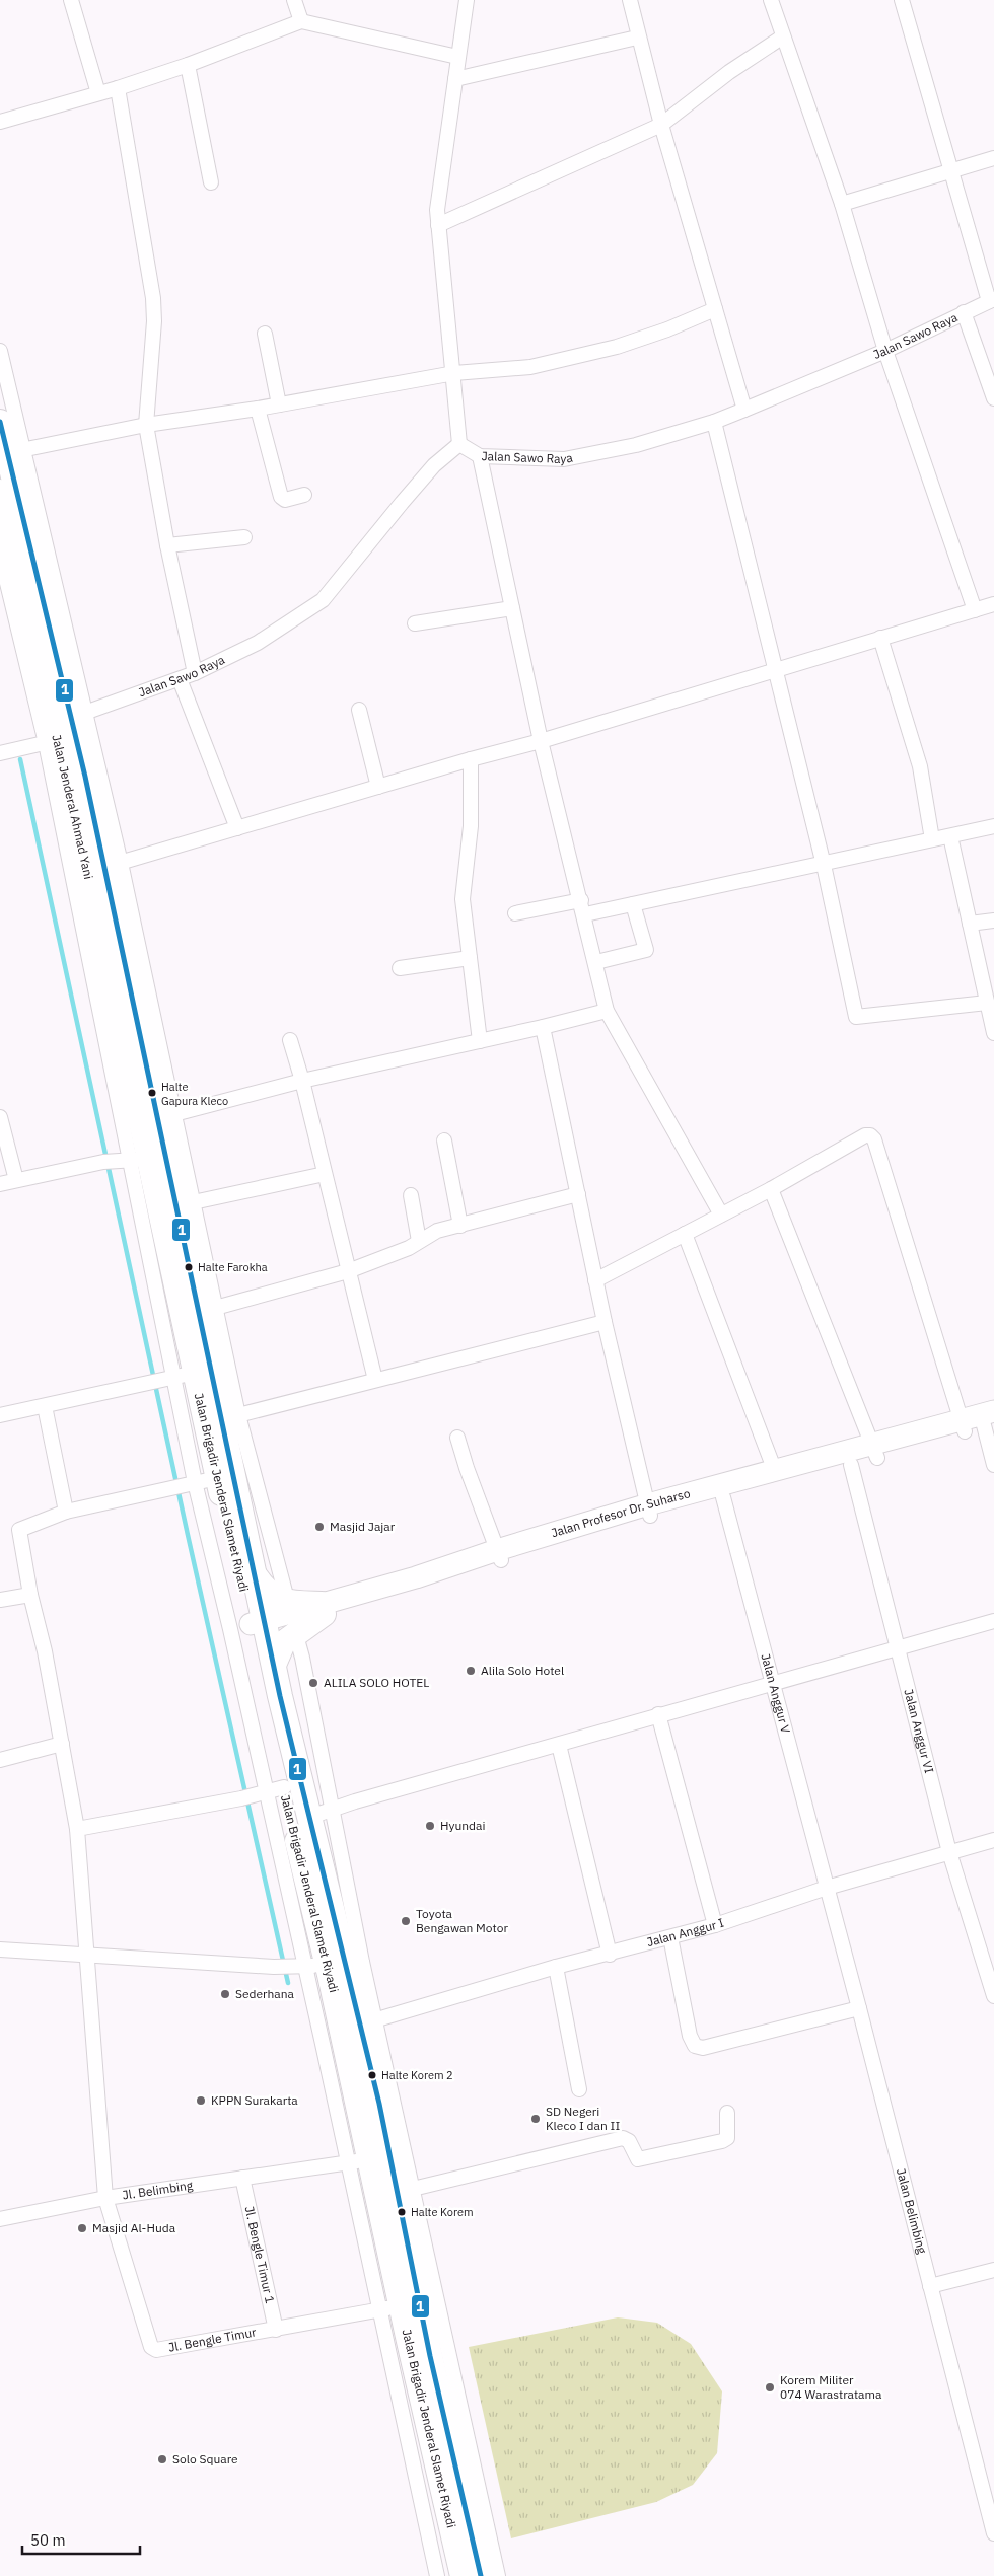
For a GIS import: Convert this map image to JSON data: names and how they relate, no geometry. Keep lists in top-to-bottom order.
{
  "streets": {
    "highway": ["Jalan Jenderal Ahmad Yani", "Jalan Brigadir Jenderal Slamet Riyadi"],
    "main road": ["Jalan Profesor Dr. Suharso"],
    "street": [
      "Jalan Sawo Raya",
      "Jalan Anggur V",
      "Jalan Anggur VI",
      "Jalan Anggur I",
      "Jl. Belimbing",
      "Jalan Belimbing",
      "Jl. Bengle Timur 1",
      "Jl. Bengle Timur"
    ]
  },
  "crossings": [
    ["Jalan Sawo Raya", "Jalan Jenderal Ahmad Yani"],
    ["Jalan Jenderal Ahmad Yani", "Jalan Brigadir Jenderal Slamet Riyadi"],
    ["Jalan Brigadir Jenderal Slamet Riyadi", "Jalan Anggur I"],
    ["Jalan Brigadir Jenderal Slamet Riyadi", "Jl. Belimbing"],
    ["Jalan Brigadir Jenderal Slamet Riyadi", "Jl. Bengle Timur"],
    ["Jalan Profesor Dr. Suharso", "Jalan Anggur V"],
    ["Jalan Profesor Dr. Suharso", "Jalan Anggur VI"],
    ["Jalan Anggur V", "Jalan Anggur I"],
    ["Jalan Anggur V", "Jalan Belimbing"],
    ["Jalan Anggur VI", "Jalan Anggur I"],
    ["Jalan Anggur I", "Jalan Belimbing"],
    ["Jl. Belimbing", "Jl. Bengle Timur 1"],
    ["Jl. Belimbing", "Jl. Bengle Timur"],
    ["Jl. Bengle Timur 1", "Jl. Bengle Timur"]
  ],
  "places": [
    "Halte Gapura Kleco",
    "Halte Farokha",
    "Masjid Jajar",
    "Alila Solo Hotel",
    "ALILA SOLO HOTEL",
    "Hyundai",
    "Toyota Bengawan Motor",
    "Sederhana",
    "Halte Korem 2",
    "KPPN Surakarta",
    "SD Negeri Kleco I dan II",
    "Halte Korem",
    "Masjid Al-Huda",
    "Korem Militer 074 Warastratama",
    "Solo Square"
  ],
  "lines": ["transit line 1"],
  "scale_bar": "50 m"
}
